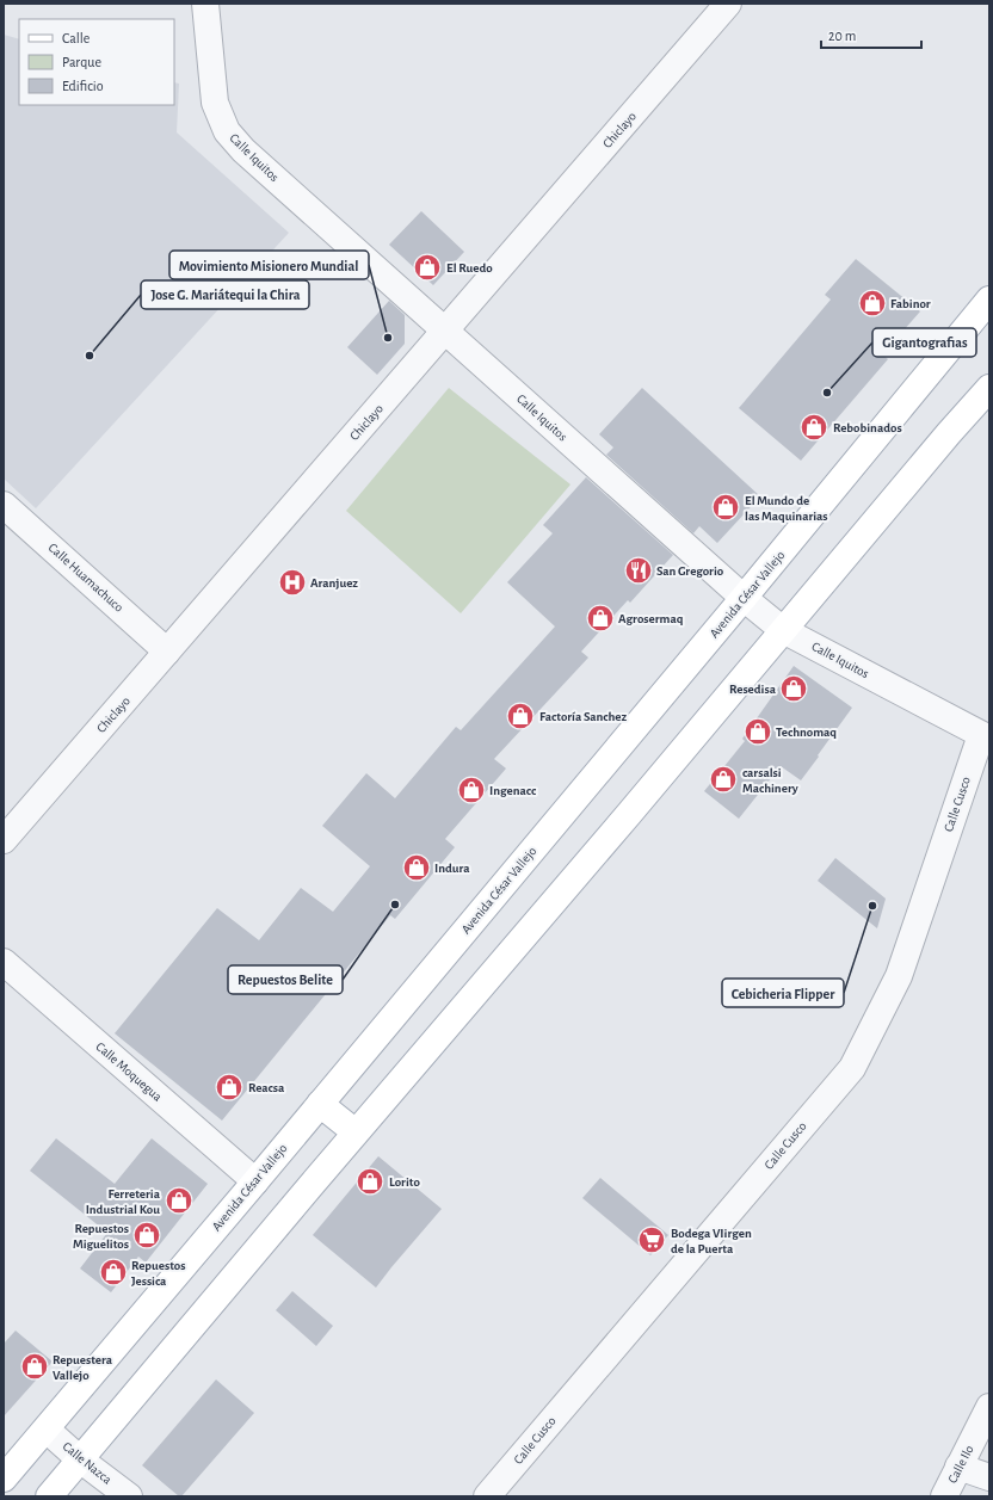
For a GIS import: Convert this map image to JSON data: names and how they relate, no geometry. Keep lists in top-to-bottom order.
{
  "streets": {
    "main road": ["Avenida César Vallejo"],
    "street": [
      "Chiclayo",
      "Calle Iquitos",
      "Calle Huamachuco",
      "Calle Cusco",
      "Calle Moquegua",
      "Calle Nazca",
      "Calle Ilo"
    ]
  },
  "crossings": [
    ["Chiclayo", "Calle Iquitos"],
    ["Chiclayo", "Calle Huamachuco"],
    ["Calle Iquitos", "Avenida César Vallejo"],
    ["Calle Iquitos", "Calle Cusco"],
    ["Avenida César Vallejo", "Calle Moquegua"],
    ["Avenida César Vallejo", "Calle Nazca"]
  ],
  "places": {
    "shop": [
      "El Ruedo",
      "Fabinor",
      "Rebobinados",
      "El Mundo de las Maquinarias",
      "Agrosermaq",
      "Resedisa",
      "Factoría Sanchez",
      "Technomaq",
      "carsalsi Machinery",
      "Ingenacc",
      "Indura",
      "Reacsa",
      "Lorito",
      "Ferreteria Industrial Kou",
      "Repuestos Miguelitos",
      "Repuestos Jessica",
      "Repuestera Vallejo"
    ],
    "other": [
      "Movimiento Misionero Mundial",
      "Jose G. Mariátequi la Chira",
      "Gigantografias",
      "Repuestos Belite",
      "Cebicheria Flipper"
    ],
    "restaurant": ["San Gregorio"],
    "hospital": ["Aranjuez"],
    "supermarket": ["Bodega VIirgen de la Puerta"]
  },
  "legend": ["Calle", "Parque", "Edificio"],
  "scale_bar": "20 m"
}
